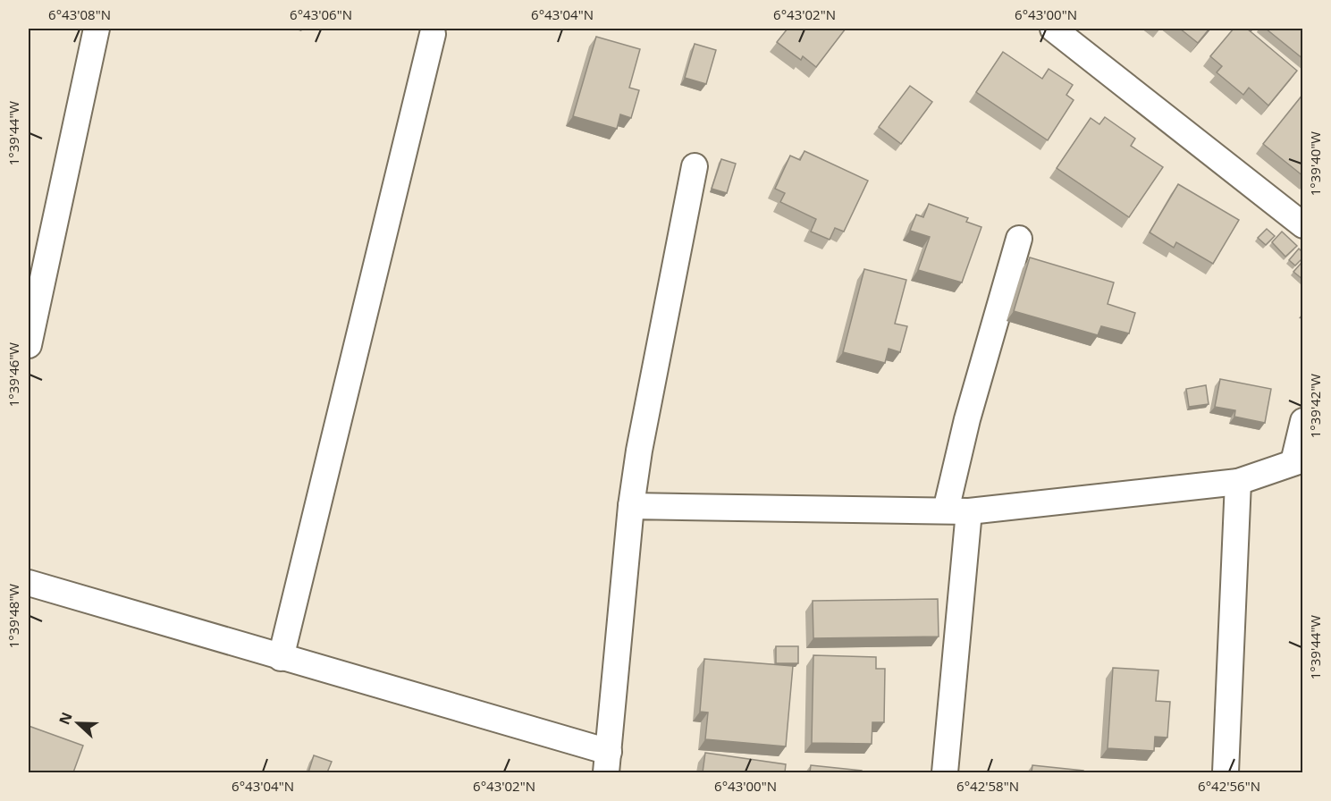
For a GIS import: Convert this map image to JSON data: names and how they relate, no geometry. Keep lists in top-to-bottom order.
{
  "north": "left",
  "coordinates": [
    "6°43'08\"N",
    "6°43'06\"N",
    "6°43'04\"N",
    "6°43'02\"N",
    "6°43'00\"N",
    "1°39'44\"W",
    "1°39'40\"W",
    "1°39'46\"W",
    "1°39'42\"W",
    "1°39'48\"W",
    "6°42'58\"N",
    "6°42'56\"N"
  ]
}
